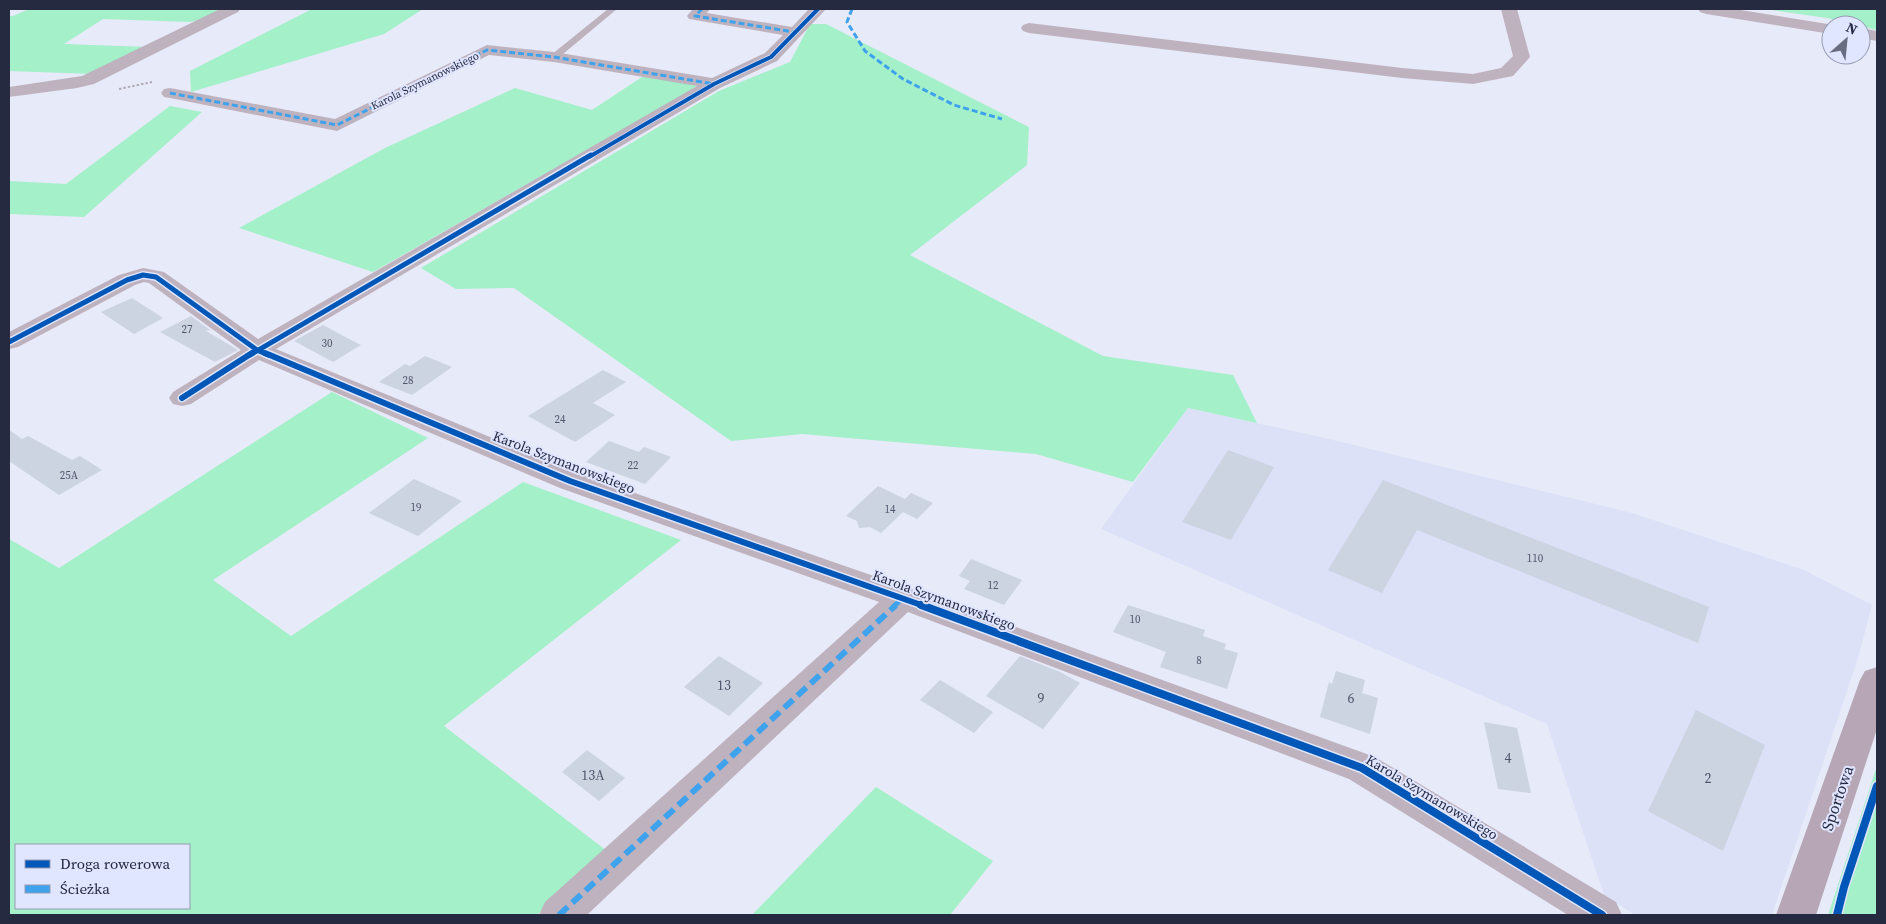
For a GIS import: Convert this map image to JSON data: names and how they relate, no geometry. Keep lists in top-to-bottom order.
{
  "streets": {
    "street": ["Karola Szymanowskiego", "Sportowa"]
  },
  "house_numbers": [
    "27",
    "30",
    "28",
    "24",
    "22",
    "25A",
    "19",
    "14",
    "110",
    "12",
    "10",
    "8",
    "13",
    "9",
    "6",
    "4",
    "13A",
    "2"
  ],
  "legend": ["Droga rowerowa", "Ścieżka"],
  "north": "top right"
}
